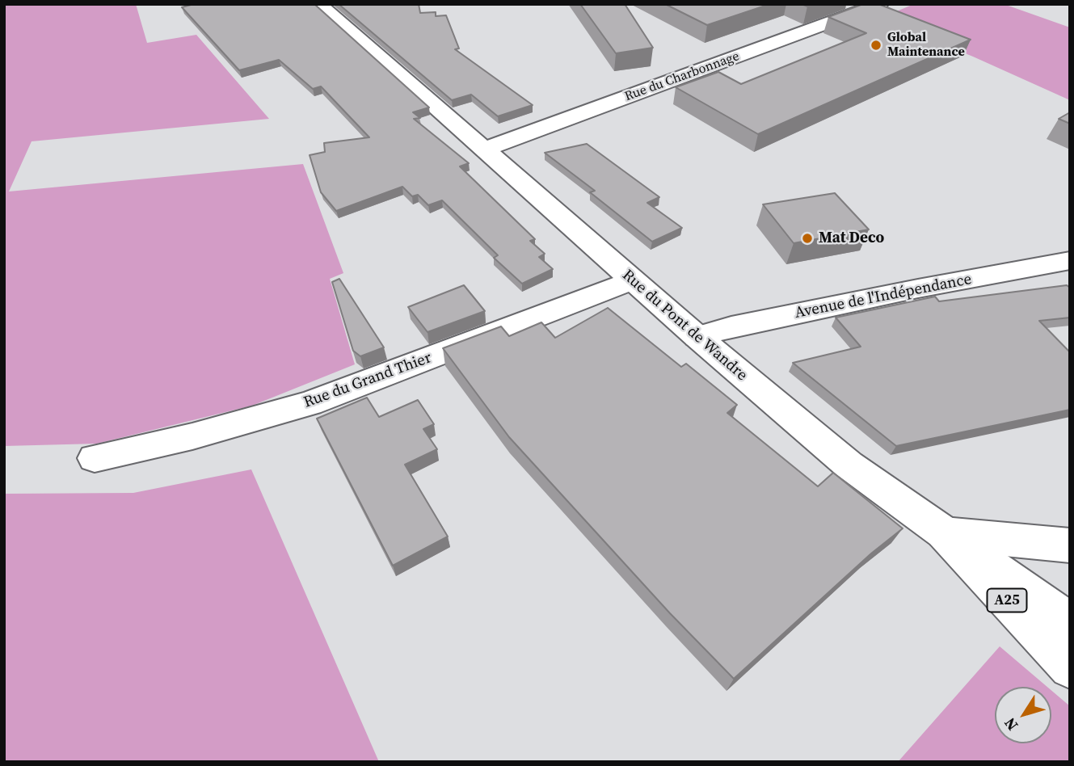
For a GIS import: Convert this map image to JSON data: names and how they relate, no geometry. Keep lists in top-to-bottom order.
{
  "streets": {
    "main road": [
      "Rue du Charbonnage",
      "Avenue de l'Indépendance",
      "Rue du Pont de Wandre",
      "Rue du Grand Thier",
      "A25"
    ]
  },
  "crossings": [
    ["Rue du Charbonnage", "Rue du Pont de Wandre"],
    ["Avenue de l'Indépendance", "Rue du Pont de Wandre"],
    ["Rue du Pont de Wandre", "Rue du Grand Thier"],
    ["Rue du Pont de Wandre", "A25"]
  ],
  "places": ["Global Maintenance", "Mat Deco"],
  "north": "bottom left"
}
